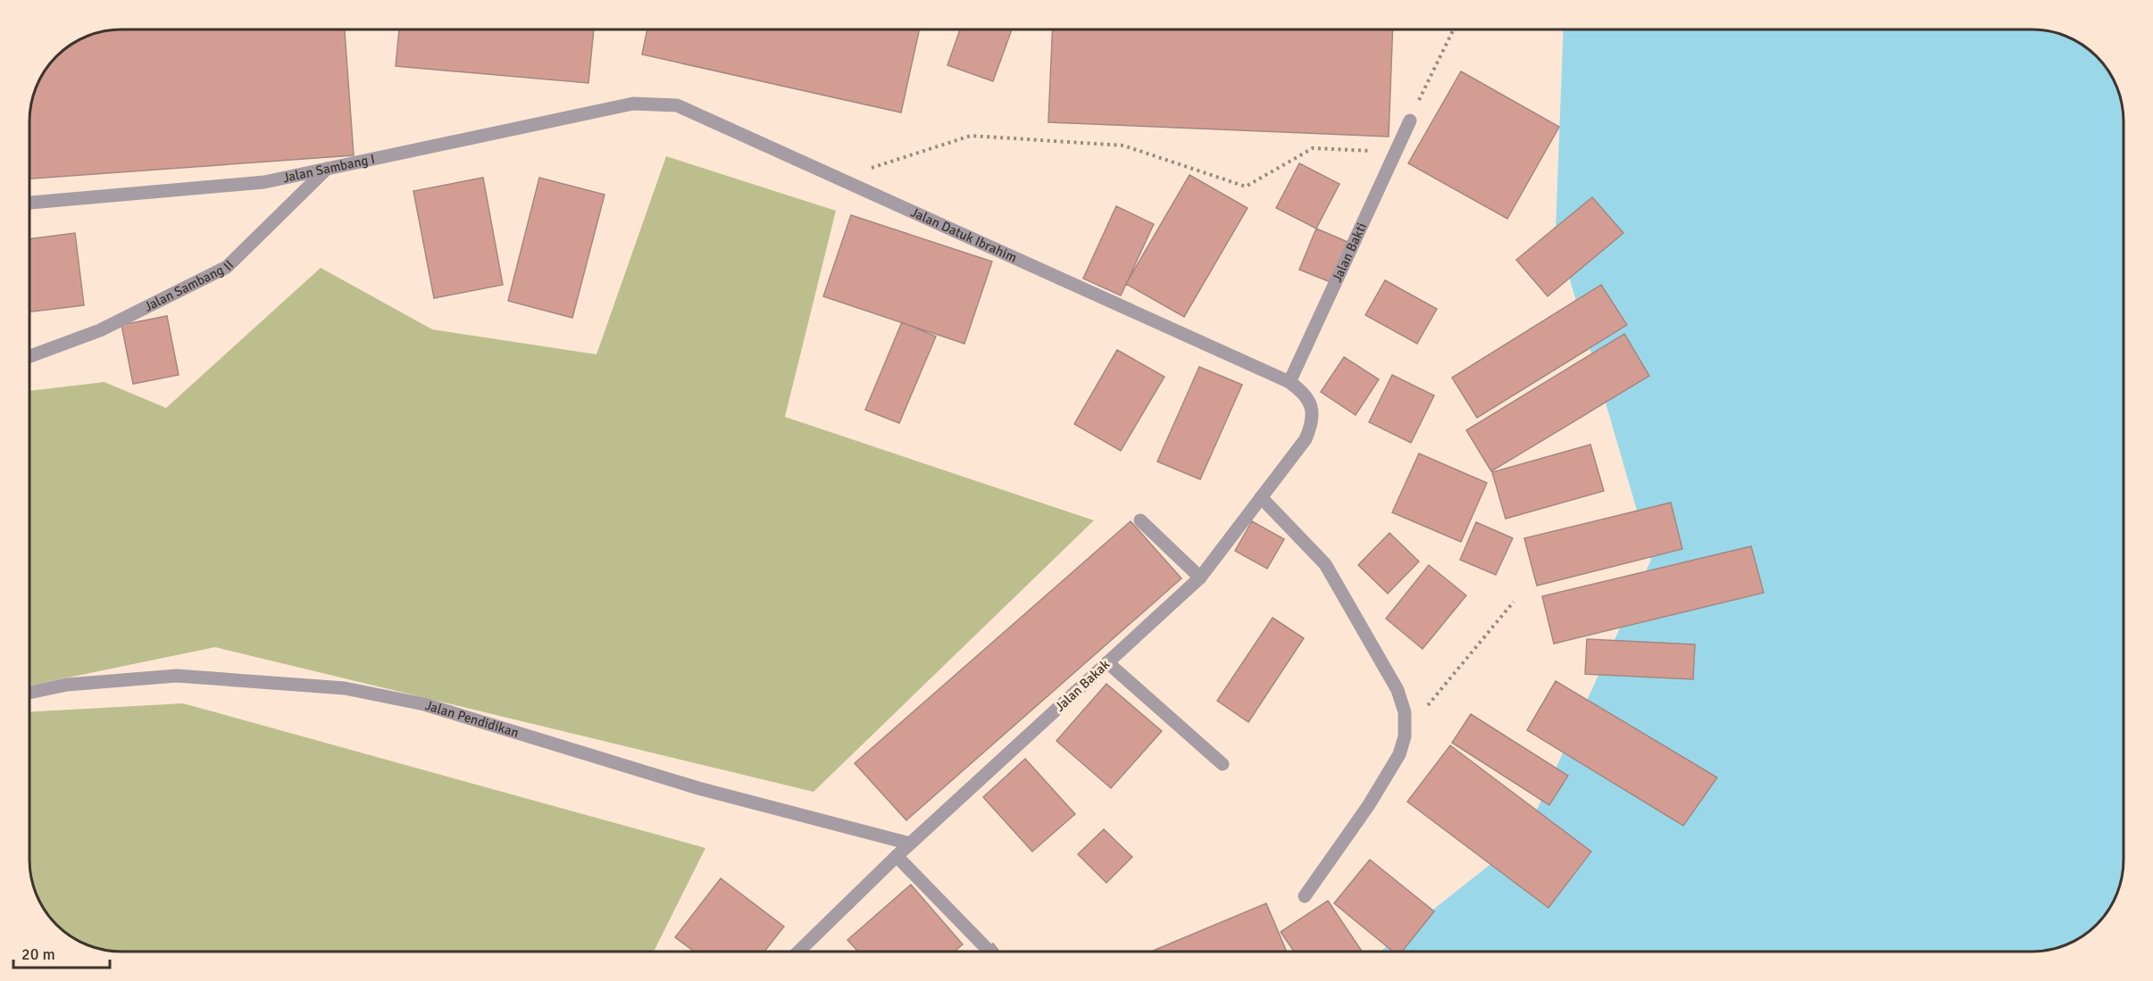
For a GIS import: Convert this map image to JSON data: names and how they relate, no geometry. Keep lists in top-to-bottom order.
{
  "streets": {
    "street": [
      "Jalan Sambang I",
      "Jalan Datuk Ibrahim",
      "Jalan Bakti",
      "Jalan Sambang II",
      "Jalan Bakak",
      "Jalan Pendidikan"
    ]
  },
  "crossings": [
    ["Jalan Sambang I", "Jalan Datuk Ibrahim"],
    ["Jalan Sambang I", "Jalan Sambang II"],
    ["Jalan Datuk Ibrahim", "Jalan Bakti"],
    ["Jalan Datuk Ibrahim", "Jalan Bakak"],
    ["Jalan Bakti", "Jalan Bakak"],
    ["Jalan Bakak", "Jalan Pendidikan"]
  ],
  "scale_bar": "20 m"
}
